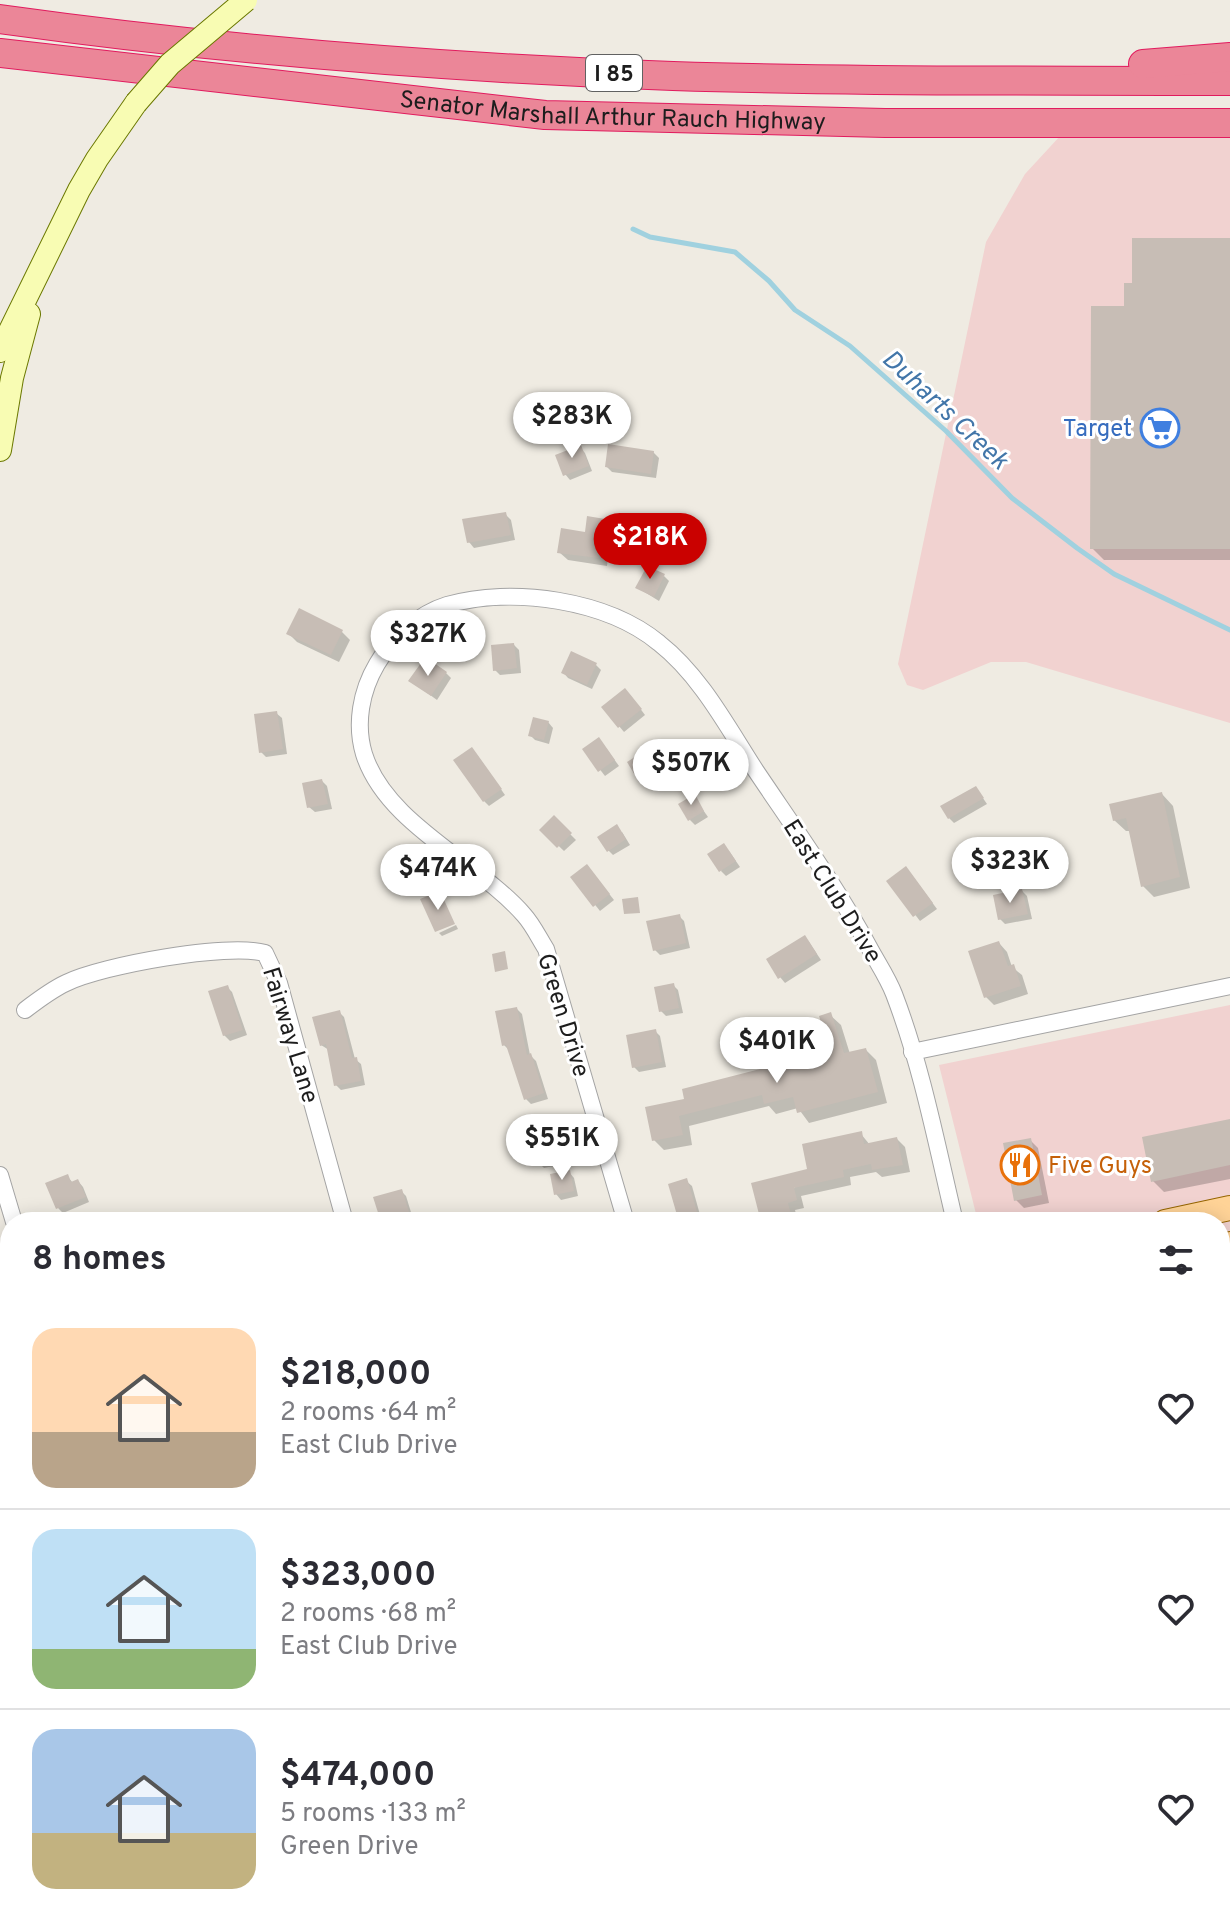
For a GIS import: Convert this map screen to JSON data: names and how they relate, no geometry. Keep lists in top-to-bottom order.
{
  "streets": {
    "highway": ["I 85", "Senator Marshall Arthur Rauch Highway"],
    "street": ["East Club Drive", "Green Drive", "Fairway Lane"]
  },
  "crossings": [
    ["East Club Drive", "Green Drive"]
  ],
  "water": ["Duharts Creek"],
  "places": {
    "supermarket": ["Target"],
    "restaurant": ["Five Guys"]
  },
  "page": {
    "price": [
      "$283K",
      "$218K",
      "$327K",
      "$507K",
      "$323K",
      "$474K",
      "$401K",
      "$551K"
    ],
    "heading": "8 homes",
    "list": [
      {
        "name": "$218,000",
        "note": "2 rooms · 64 m² · East Club Drive"
      },
      {
        "name": "$323,000",
        "note": "2 rooms · 68 m² · East Club Drive"
      },
      {
        "name": "$474,000",
        "note": "5 rooms · 133 m² · Green Drive"
      }
    ]
  }
}
